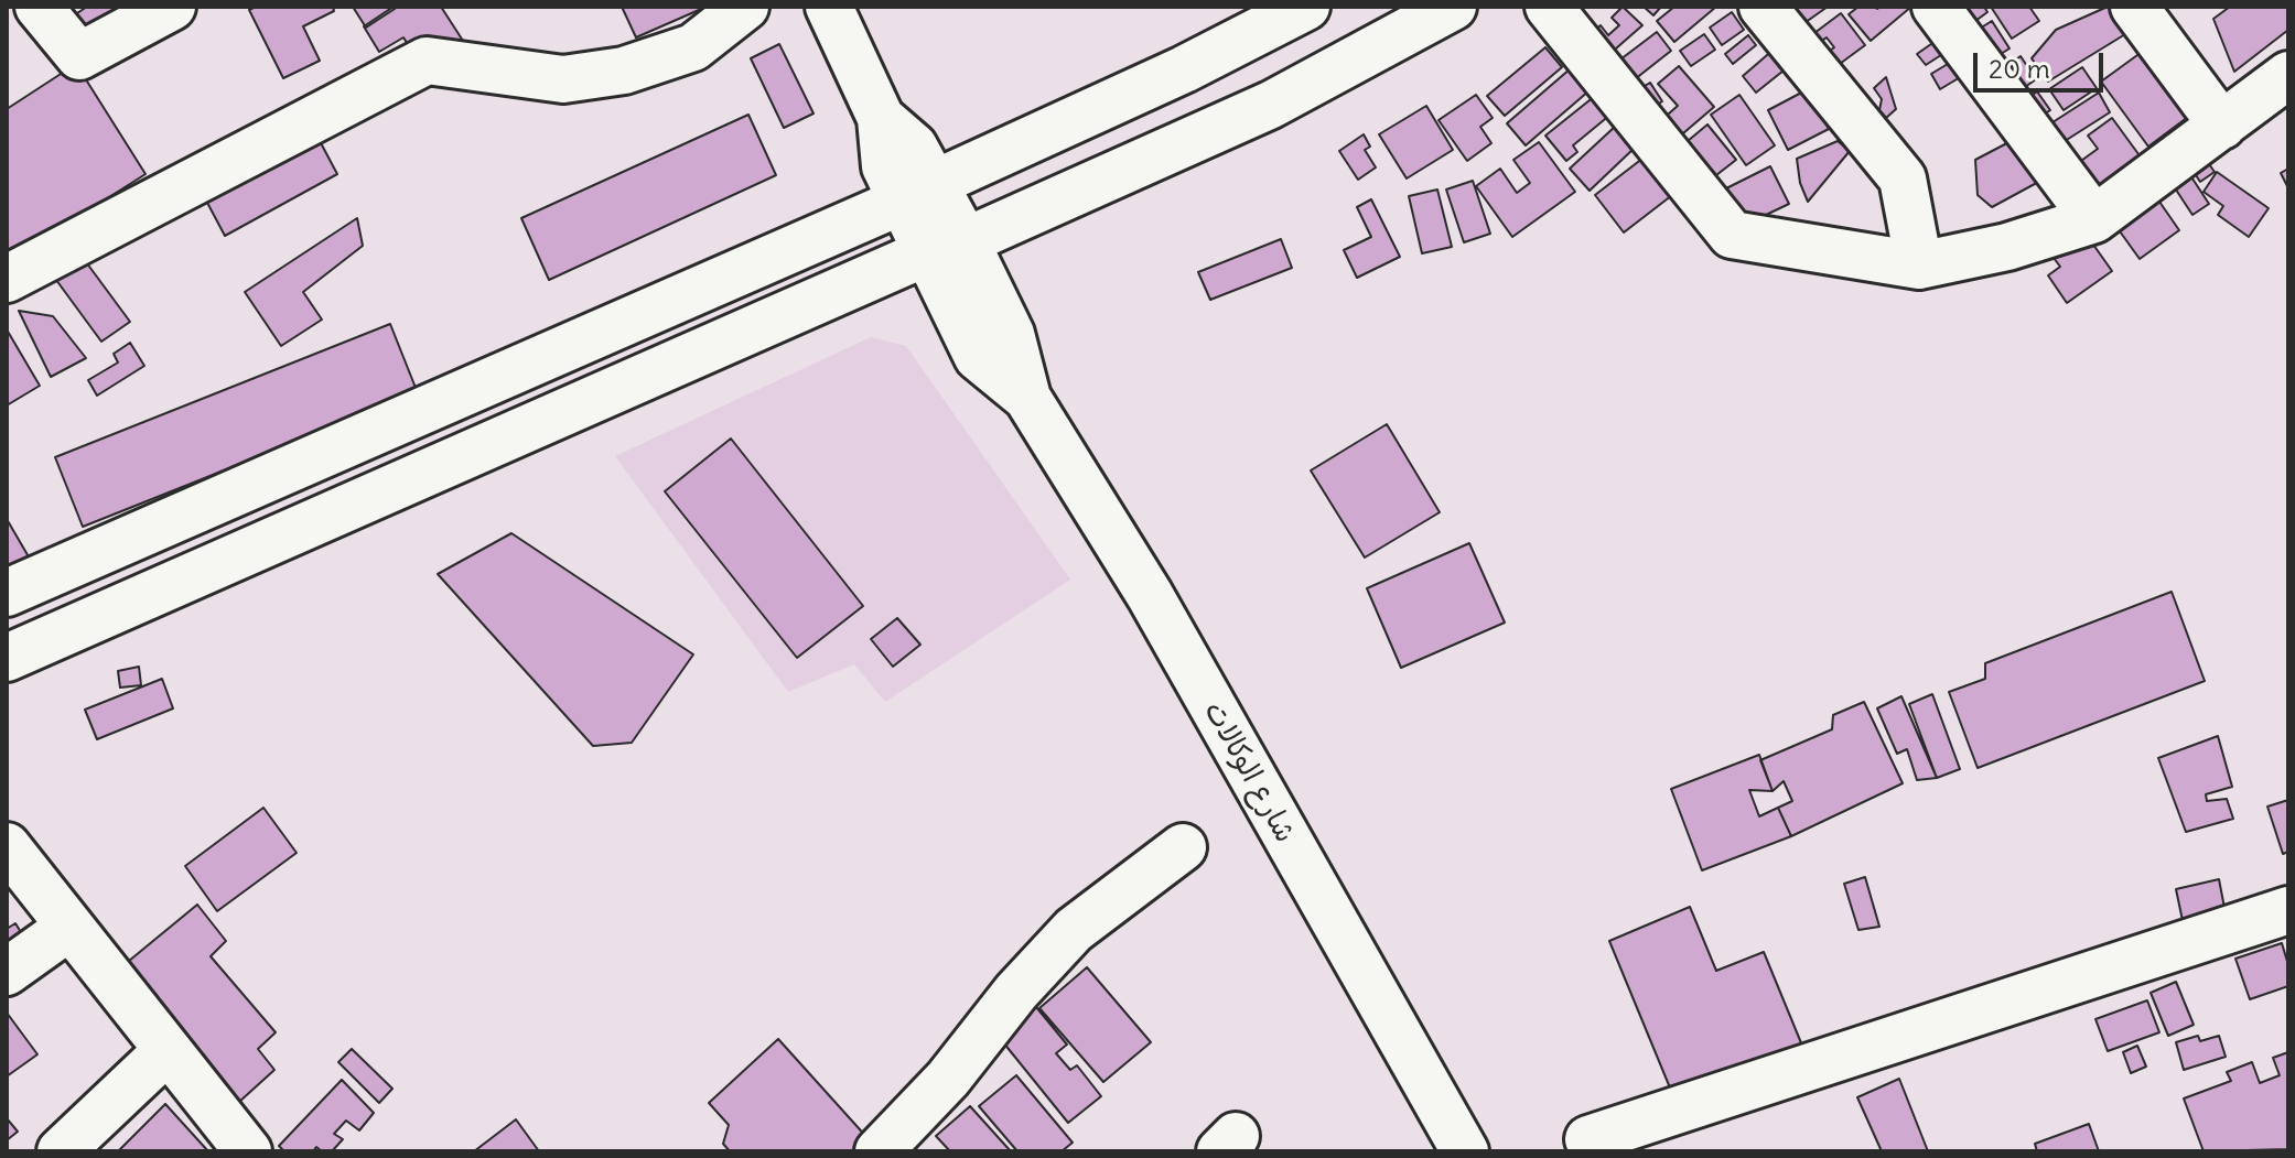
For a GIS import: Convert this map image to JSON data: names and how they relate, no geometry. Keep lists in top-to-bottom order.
{
  "streets": {
    "street": ["شارع الوكالات"]
  },
  "scale_bar": "20 m"
}
